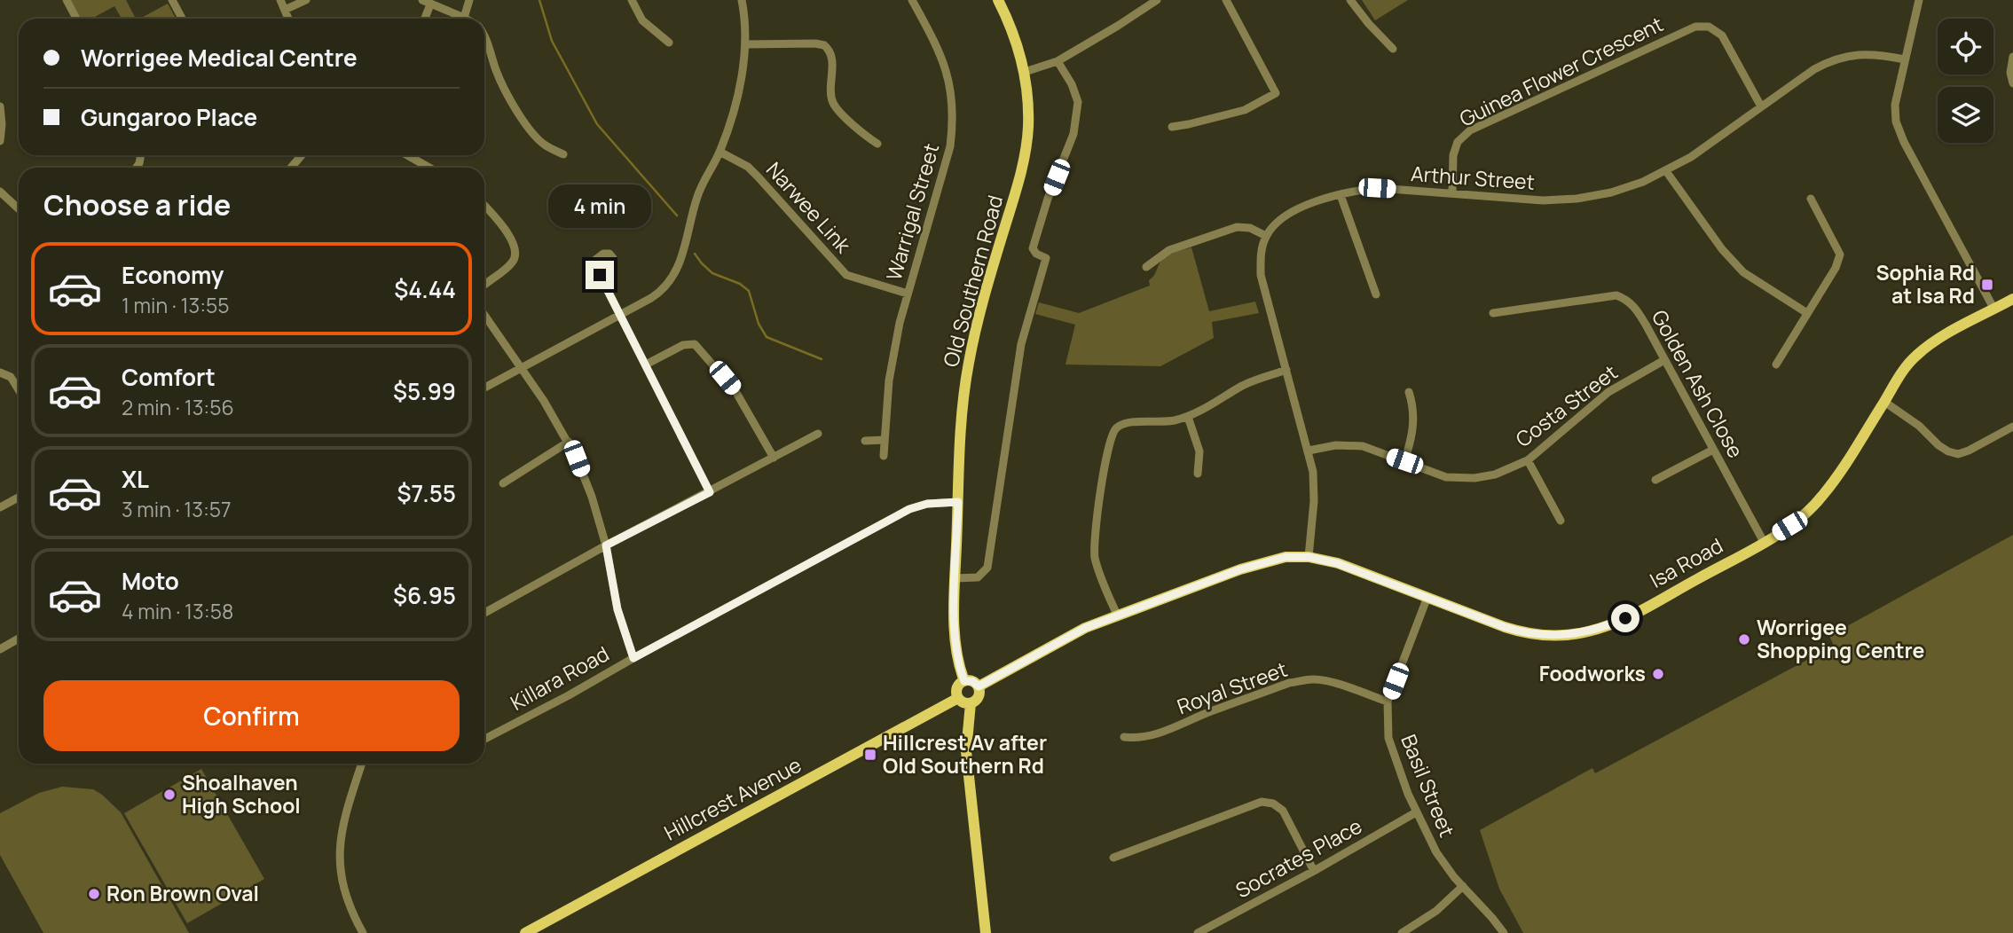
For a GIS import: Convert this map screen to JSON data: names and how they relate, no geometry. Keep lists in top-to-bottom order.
{
  "streets": {
    "main road": ["Old Southern Road", "Isa Road", "Hillcrest Avenue"],
    "street": [
      "Guinea Flower Crescent",
      "Arthur Street",
      "Narwee Link",
      "Warrigal Street",
      "Golden Ash Close",
      "Costa Street",
      "Killara Road",
      "Royal Street",
      "Basil Street",
      "Socrates Place"
    ]
  },
  "crossings": [
    ["Guinea Flower Crescent", "Arthur Street"],
    ["Narwee Link", "Warrigal Street"],
    ["Old Southern Road", "Isa Road"],
    ["Old Southern Road", "Killara Road"],
    ["Old Southern Road", "Hillcrest Avenue"],
    ["Golden Ash Close", "Costa Street"],
    ["Golden Ash Close", "Isa Road"],
    ["Isa Road", "Basil Street"],
    ["Isa Road", "Hillcrest Avenue"],
    ["Royal Street", "Basil Street"],
    ["Basil Street", "Socrates Place"]
  ],
  "places": {
    "transit": ["Sophia Rd at Isa Rd", "Hillcrest Av after Old Southern Rd"],
    "other": [
      "Worrigee Shopping Centre",
      "Foodworks",
      "Shoalhaven High School",
      "Ron Brown Oval"
    ]
  },
  "page": {
    "banner": ["Worrigee Medical Centre", "Gungaroo Place"],
    "heading": "Choose a ride",
    "bubble": "4 min",
    "list": [
      {
        "name": "Economy",
        "note": "1 min · 13:55",
        "value": "$4.44"
      },
      {
        "name": "Comfort",
        "note": "2 min · 13:56",
        "value": "$5.99"
      },
      {
        "name": "XL",
        "note": "3 min · 13:57",
        "value": "$7.55"
      },
      {
        "name": "Moto",
        "note": "4 min · 13:58",
        "value": "$6.95"
      }
    ],
    "buttons": "Confirm"
  }
}
